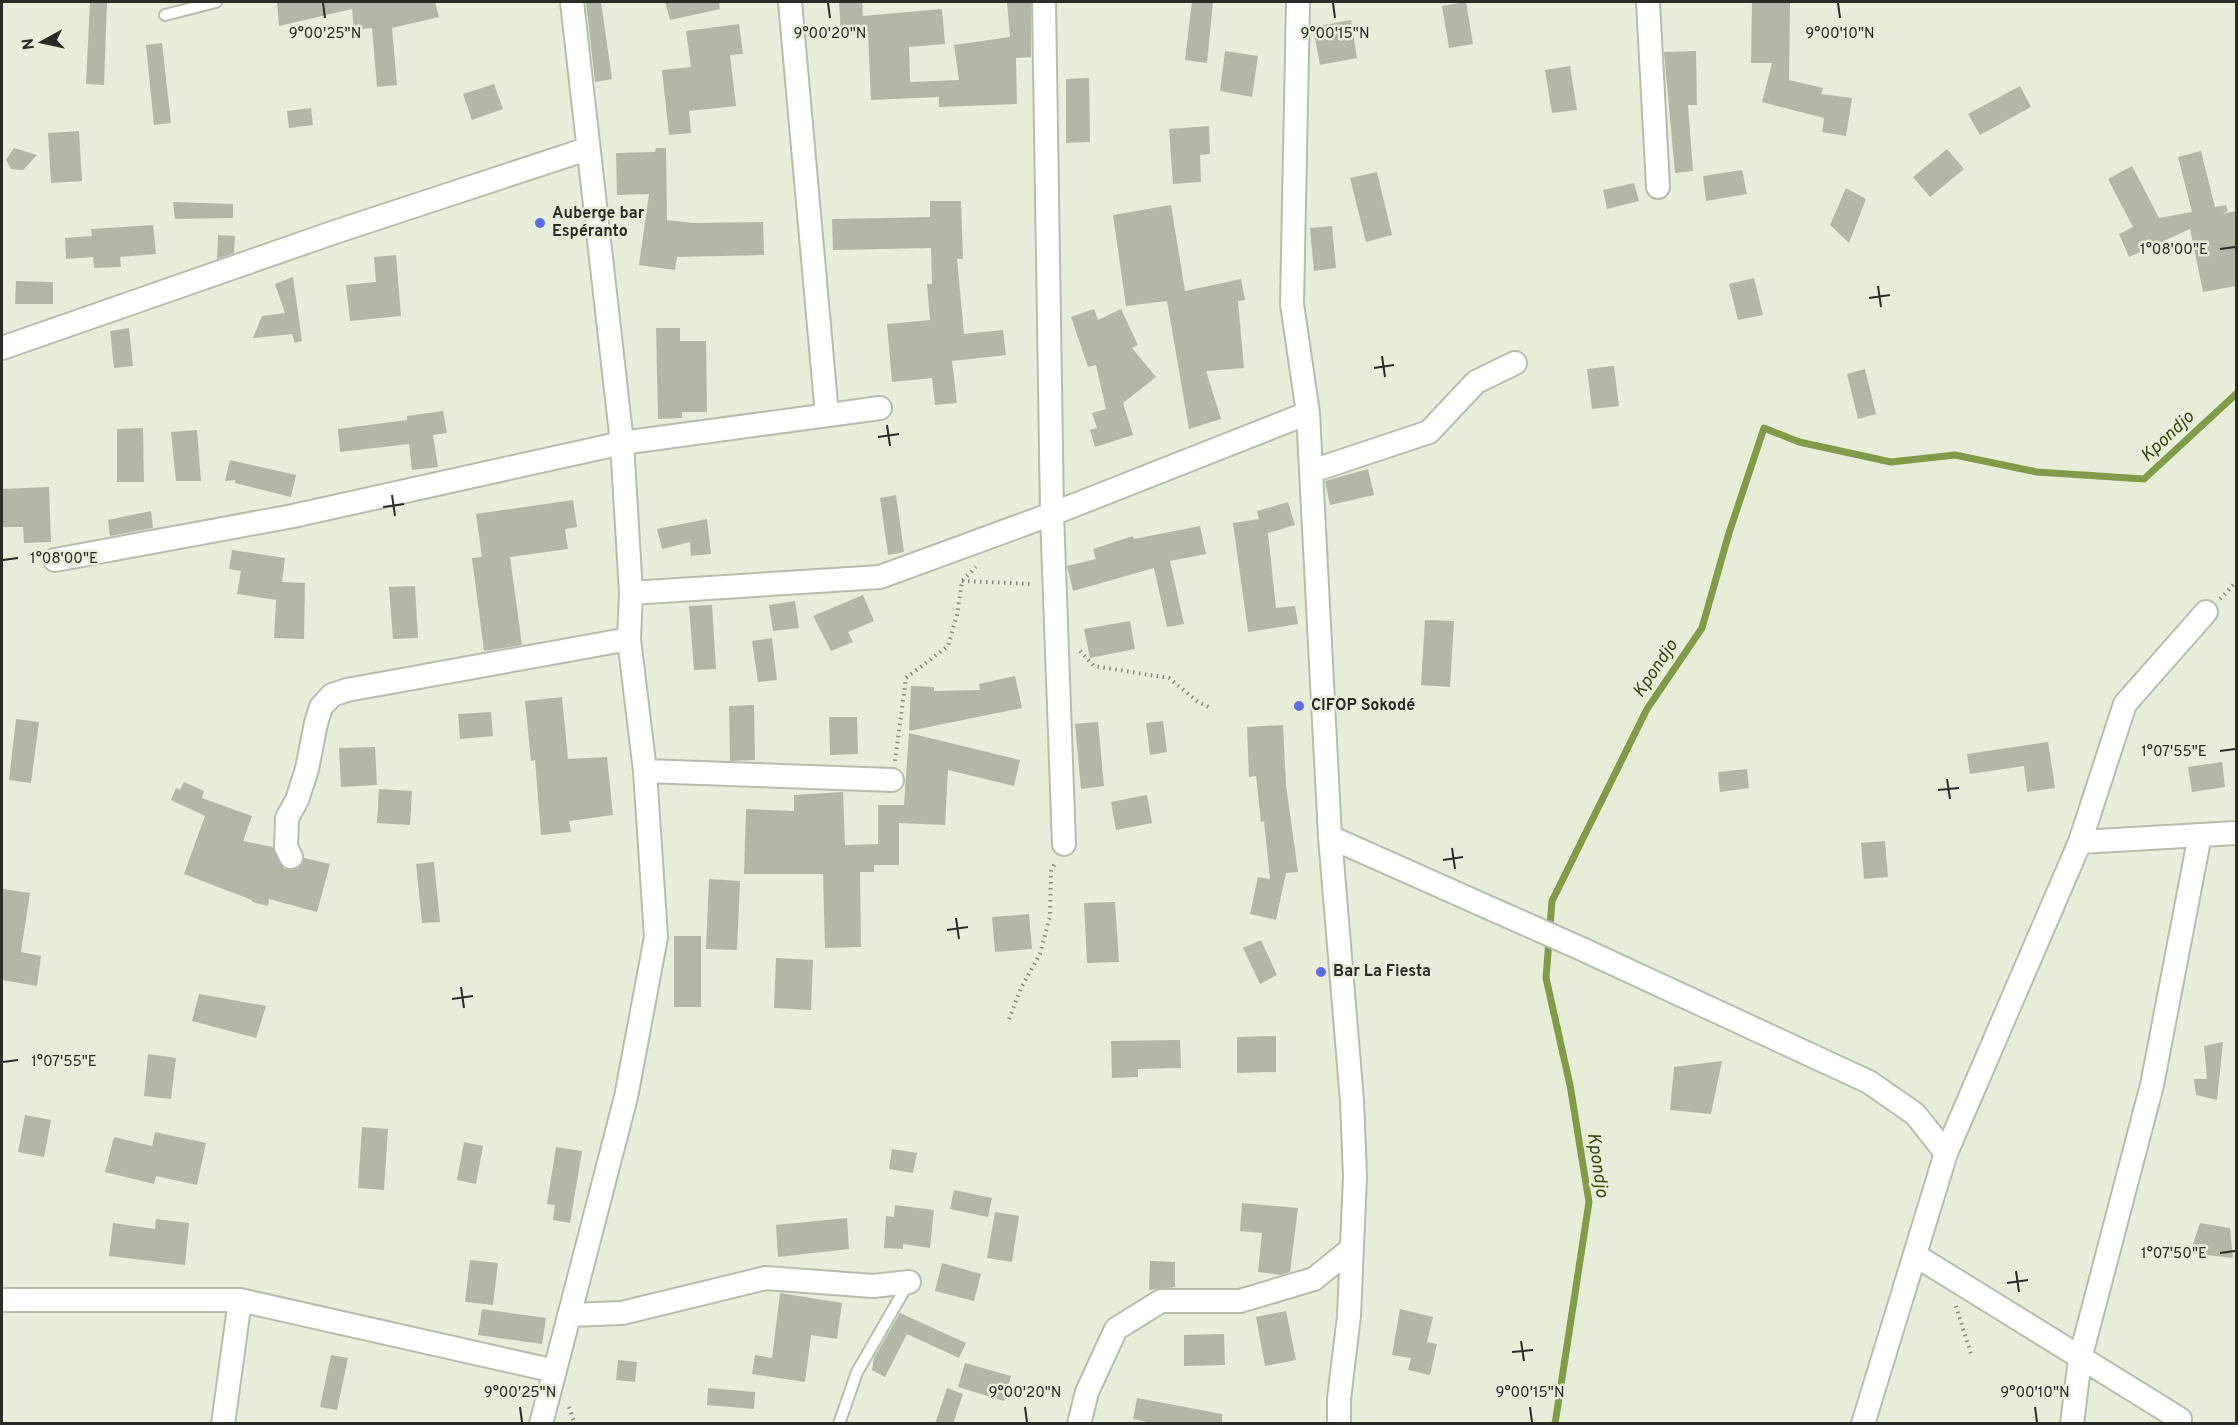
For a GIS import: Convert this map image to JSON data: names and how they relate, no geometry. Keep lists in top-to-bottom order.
{
  "water": ["Kpondjo"],
  "places": ["Auberge bar Espéranto", "CIFOP Sokodé", "Bar La Fiesta"],
  "north": "left",
  "coordinates": [
    "9°00'25\"N",
    "9°00'20\"N",
    "9°00'15\"N",
    "9°00'10\"N",
    "1°08'00\"E",
    "1°07'55\"E",
    "1°07'50\"E"
  ]
}
